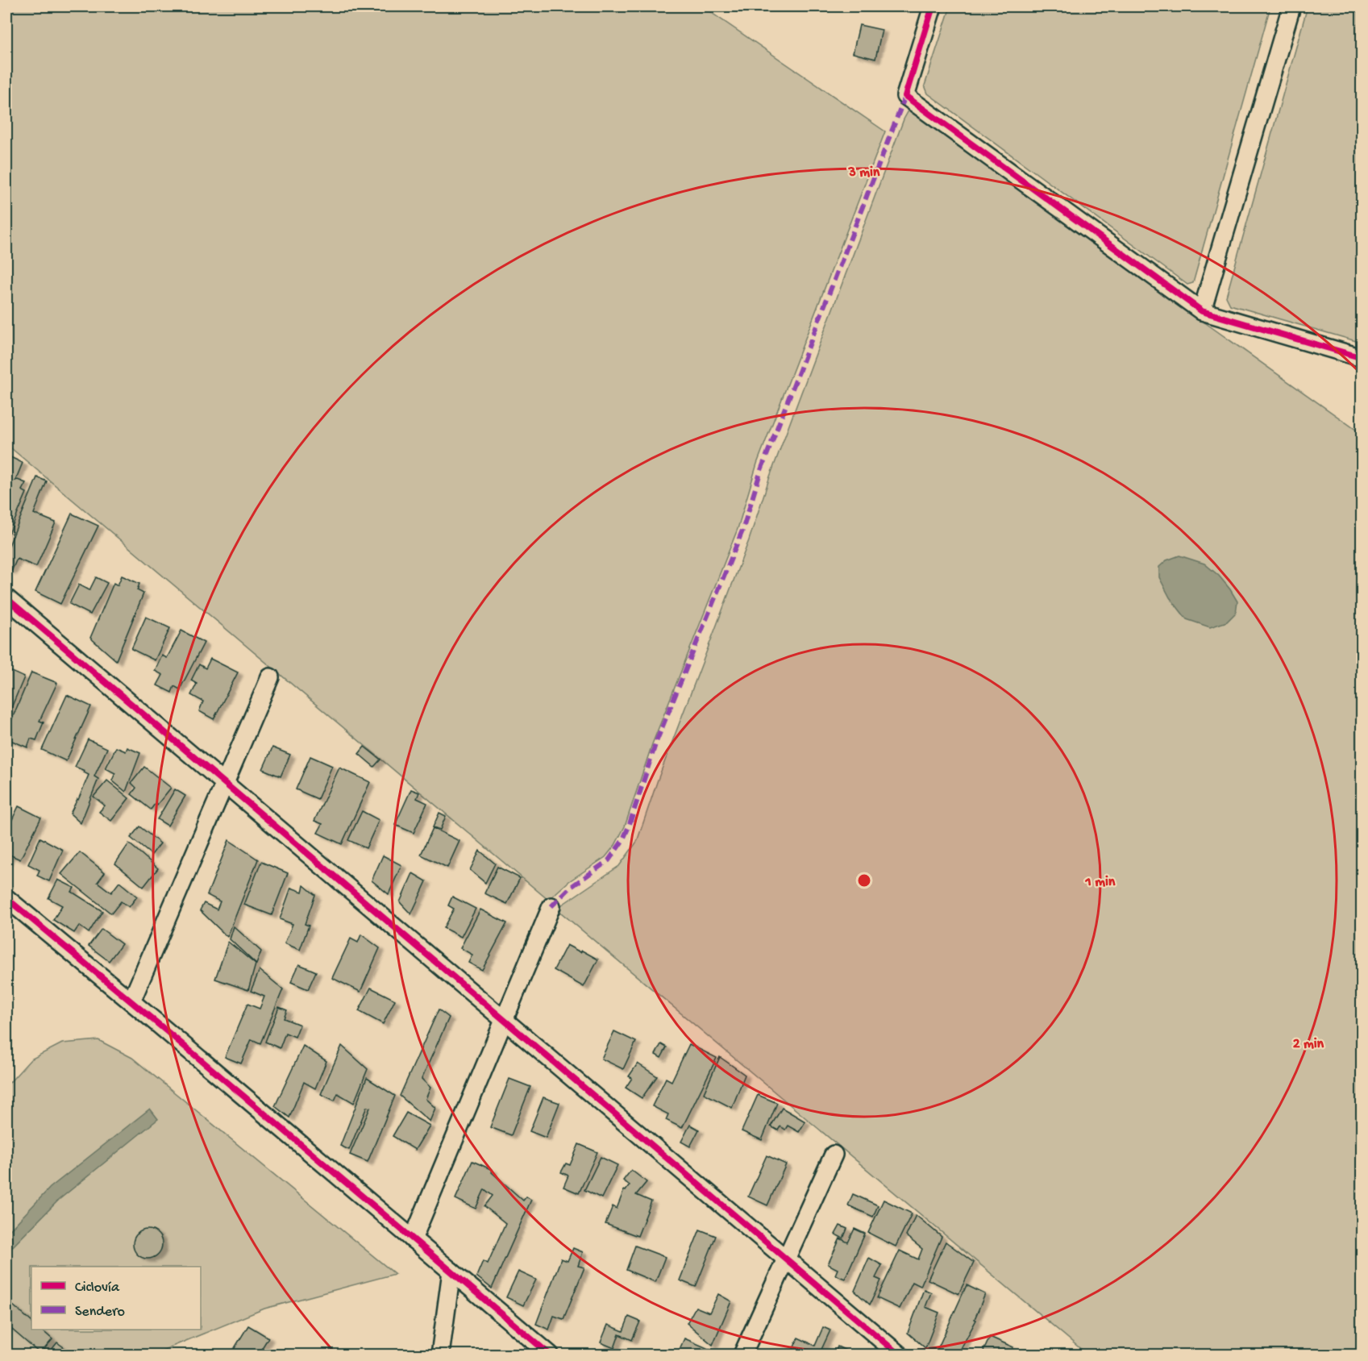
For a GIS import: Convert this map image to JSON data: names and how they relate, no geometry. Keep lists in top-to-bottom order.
{
  "legend": ["Ciclovía", "Sendero"],
  "rings": ["3 min", "1 min", "2 min"]
}
